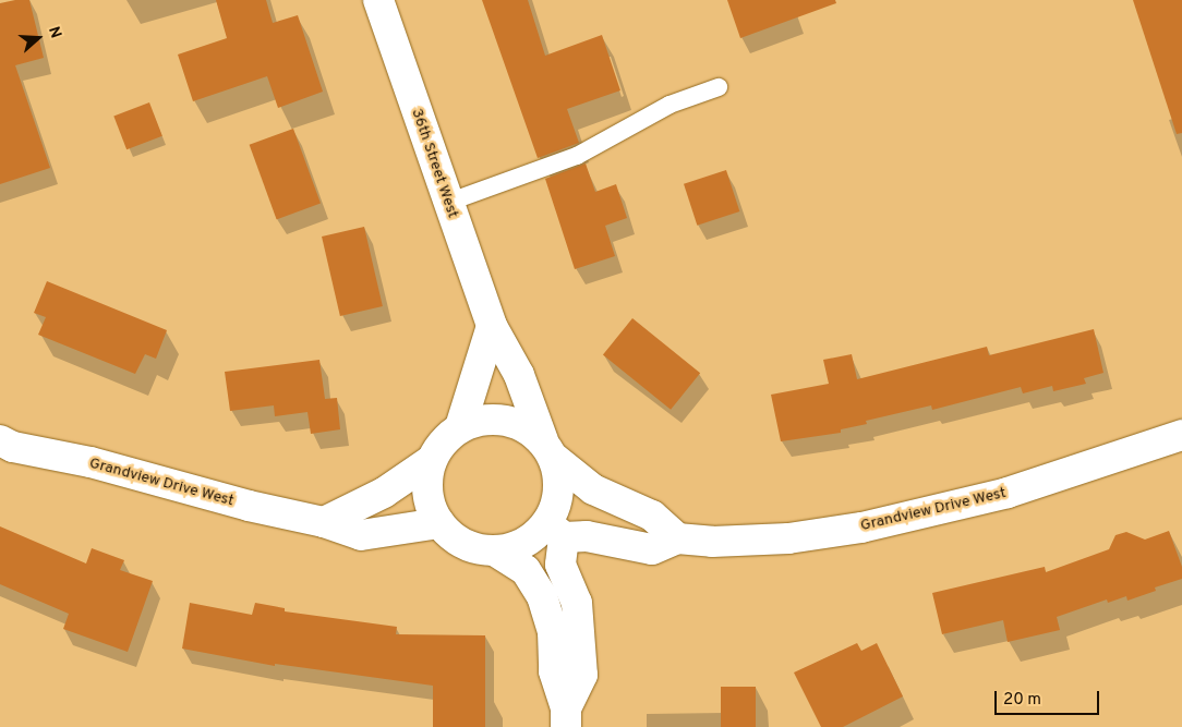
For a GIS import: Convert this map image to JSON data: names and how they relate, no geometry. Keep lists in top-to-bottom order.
{
  "streets": {
    "street": ["36th Street West", "Grandview Drive West"]
  },
  "crossings": [
    ["36th Street West", "Grandview Drive West"]
  ],
  "scale_bar": "20 m",
  "north": "right"
}
